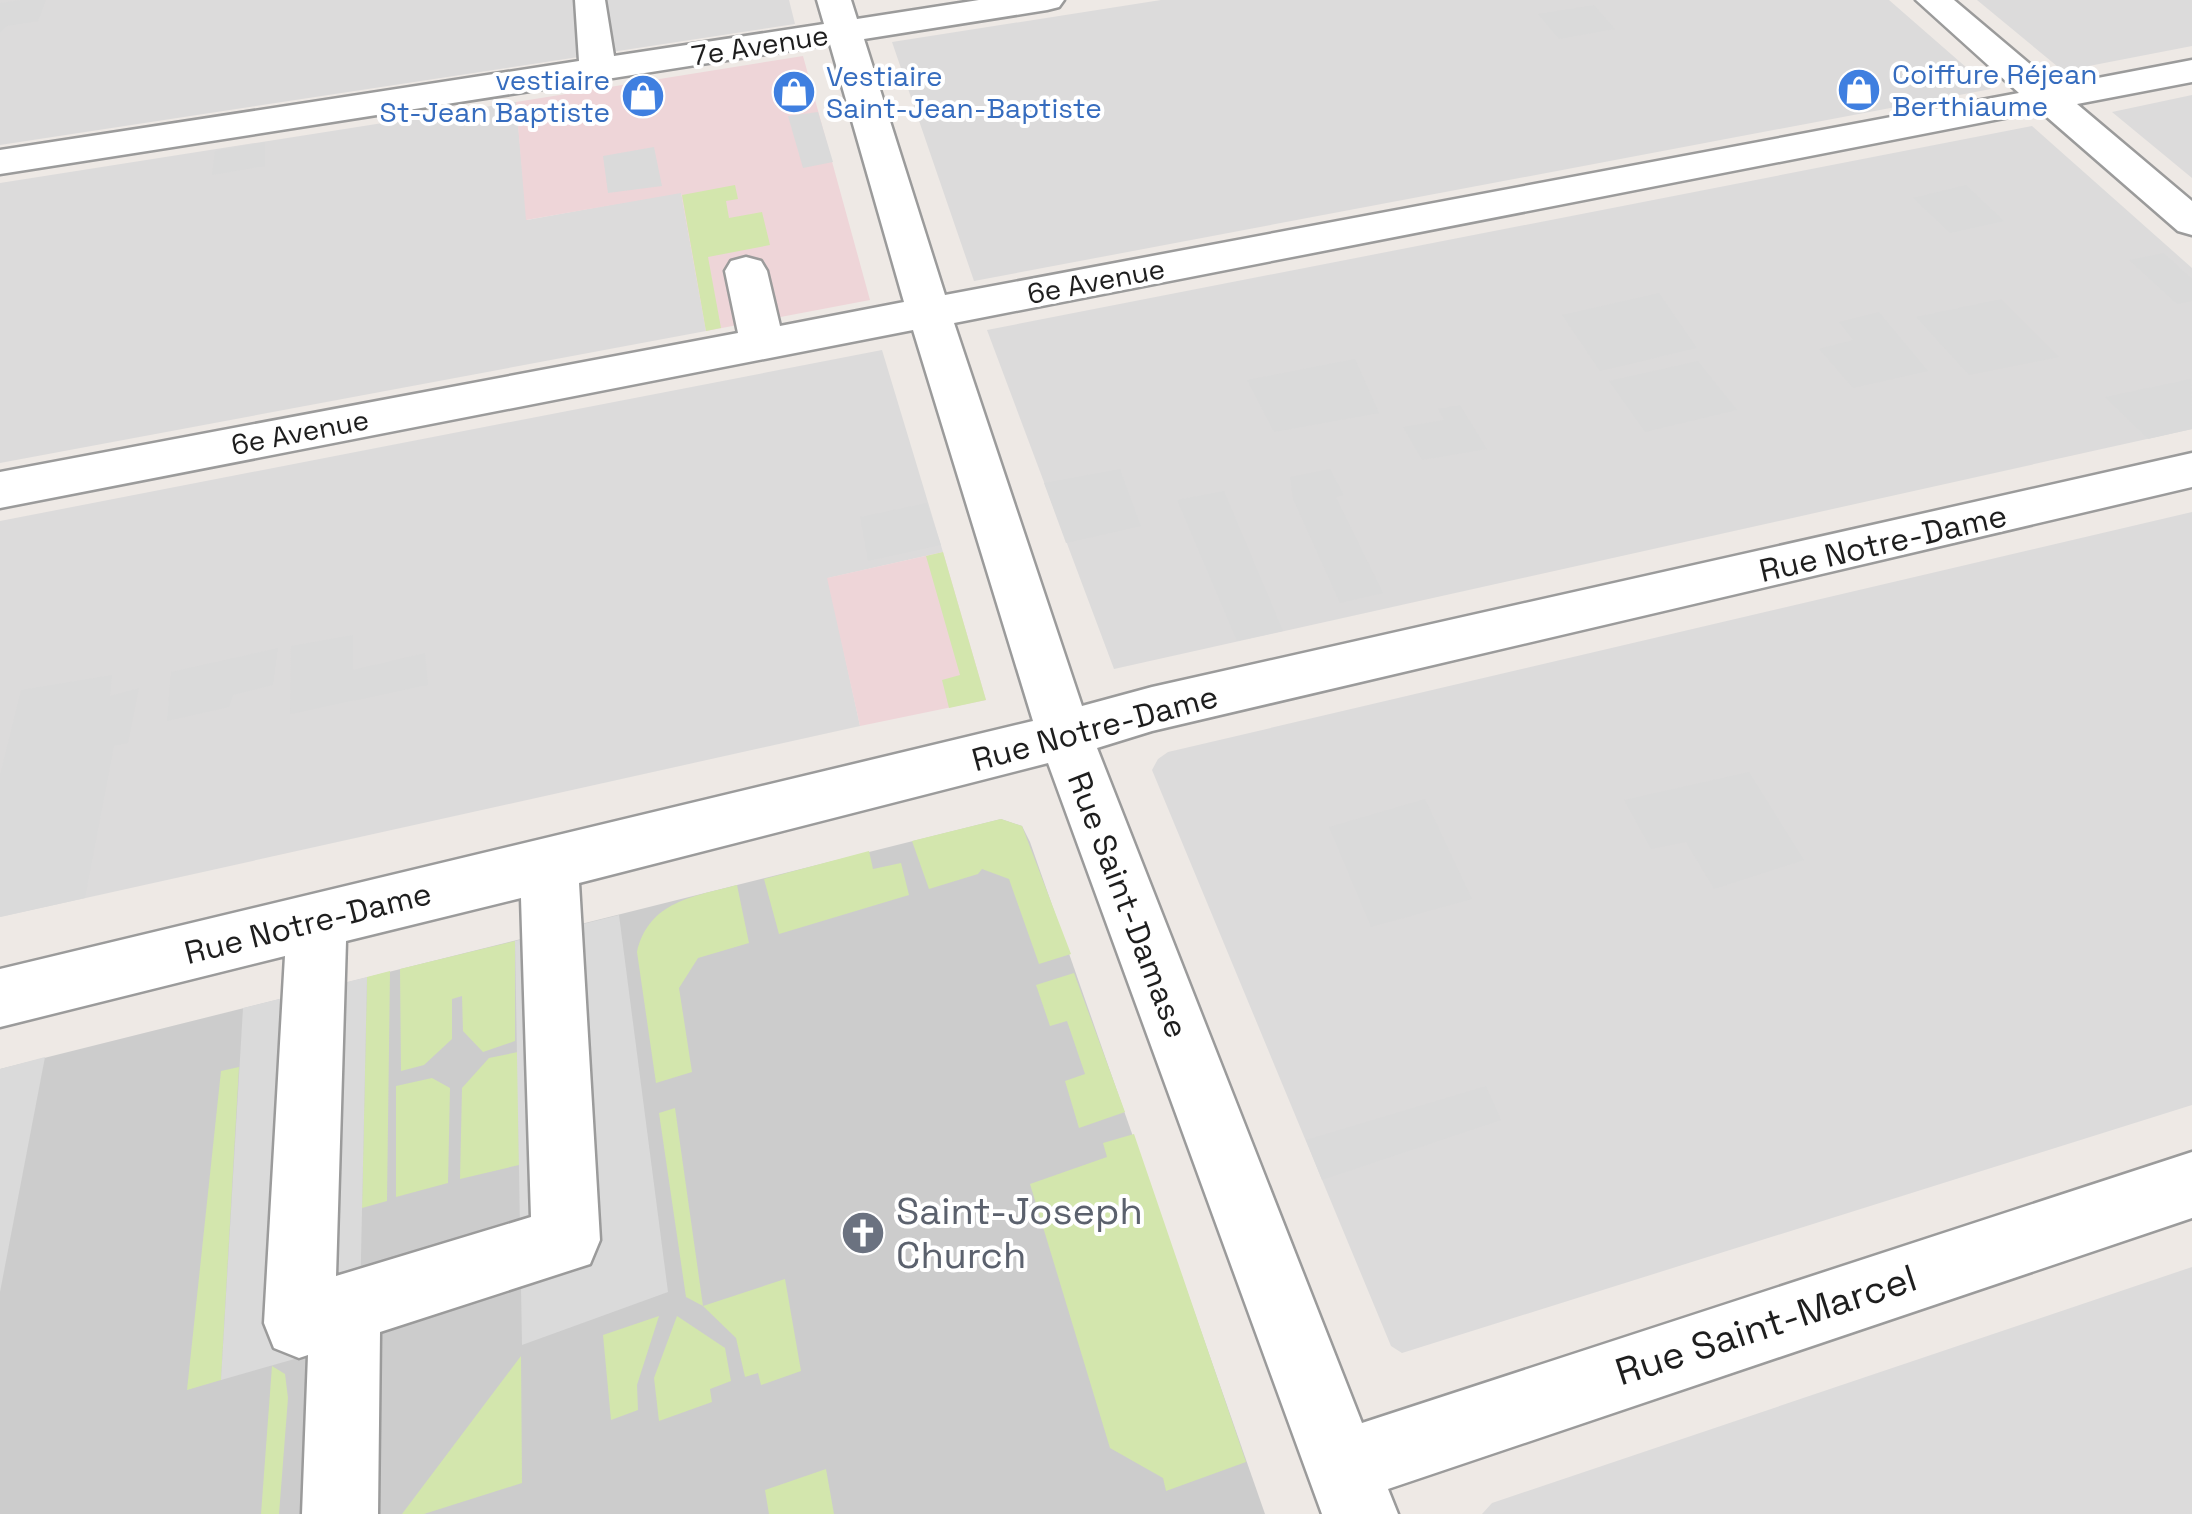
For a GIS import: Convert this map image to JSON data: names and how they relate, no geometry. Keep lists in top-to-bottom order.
{
  "streets": {
    "street": [
      "7e Avenue",
      "6e Avenue",
      "Rue Notre-Dame",
      "Rue Saint-Damase",
      "Rue Saint-Marcel"
    ]
  },
  "crossings": [
    ["7e Avenue", "Rue Saint-Damase"],
    ["6e Avenue", "Rue Saint-Damase"],
    ["Rue Notre-Dame", "Rue Saint-Damase"],
    ["Rue Saint-Damase", "Rue Saint-Marcel"]
  ],
  "places": {
    "shop": ["Coiffure Réjean Berthiaume", "Vestiaire Saint-Jean-Baptiste", "vestiaire St-Jean Baptiste"],
    "church": ["Saint-Joseph Church"]
  }
}
